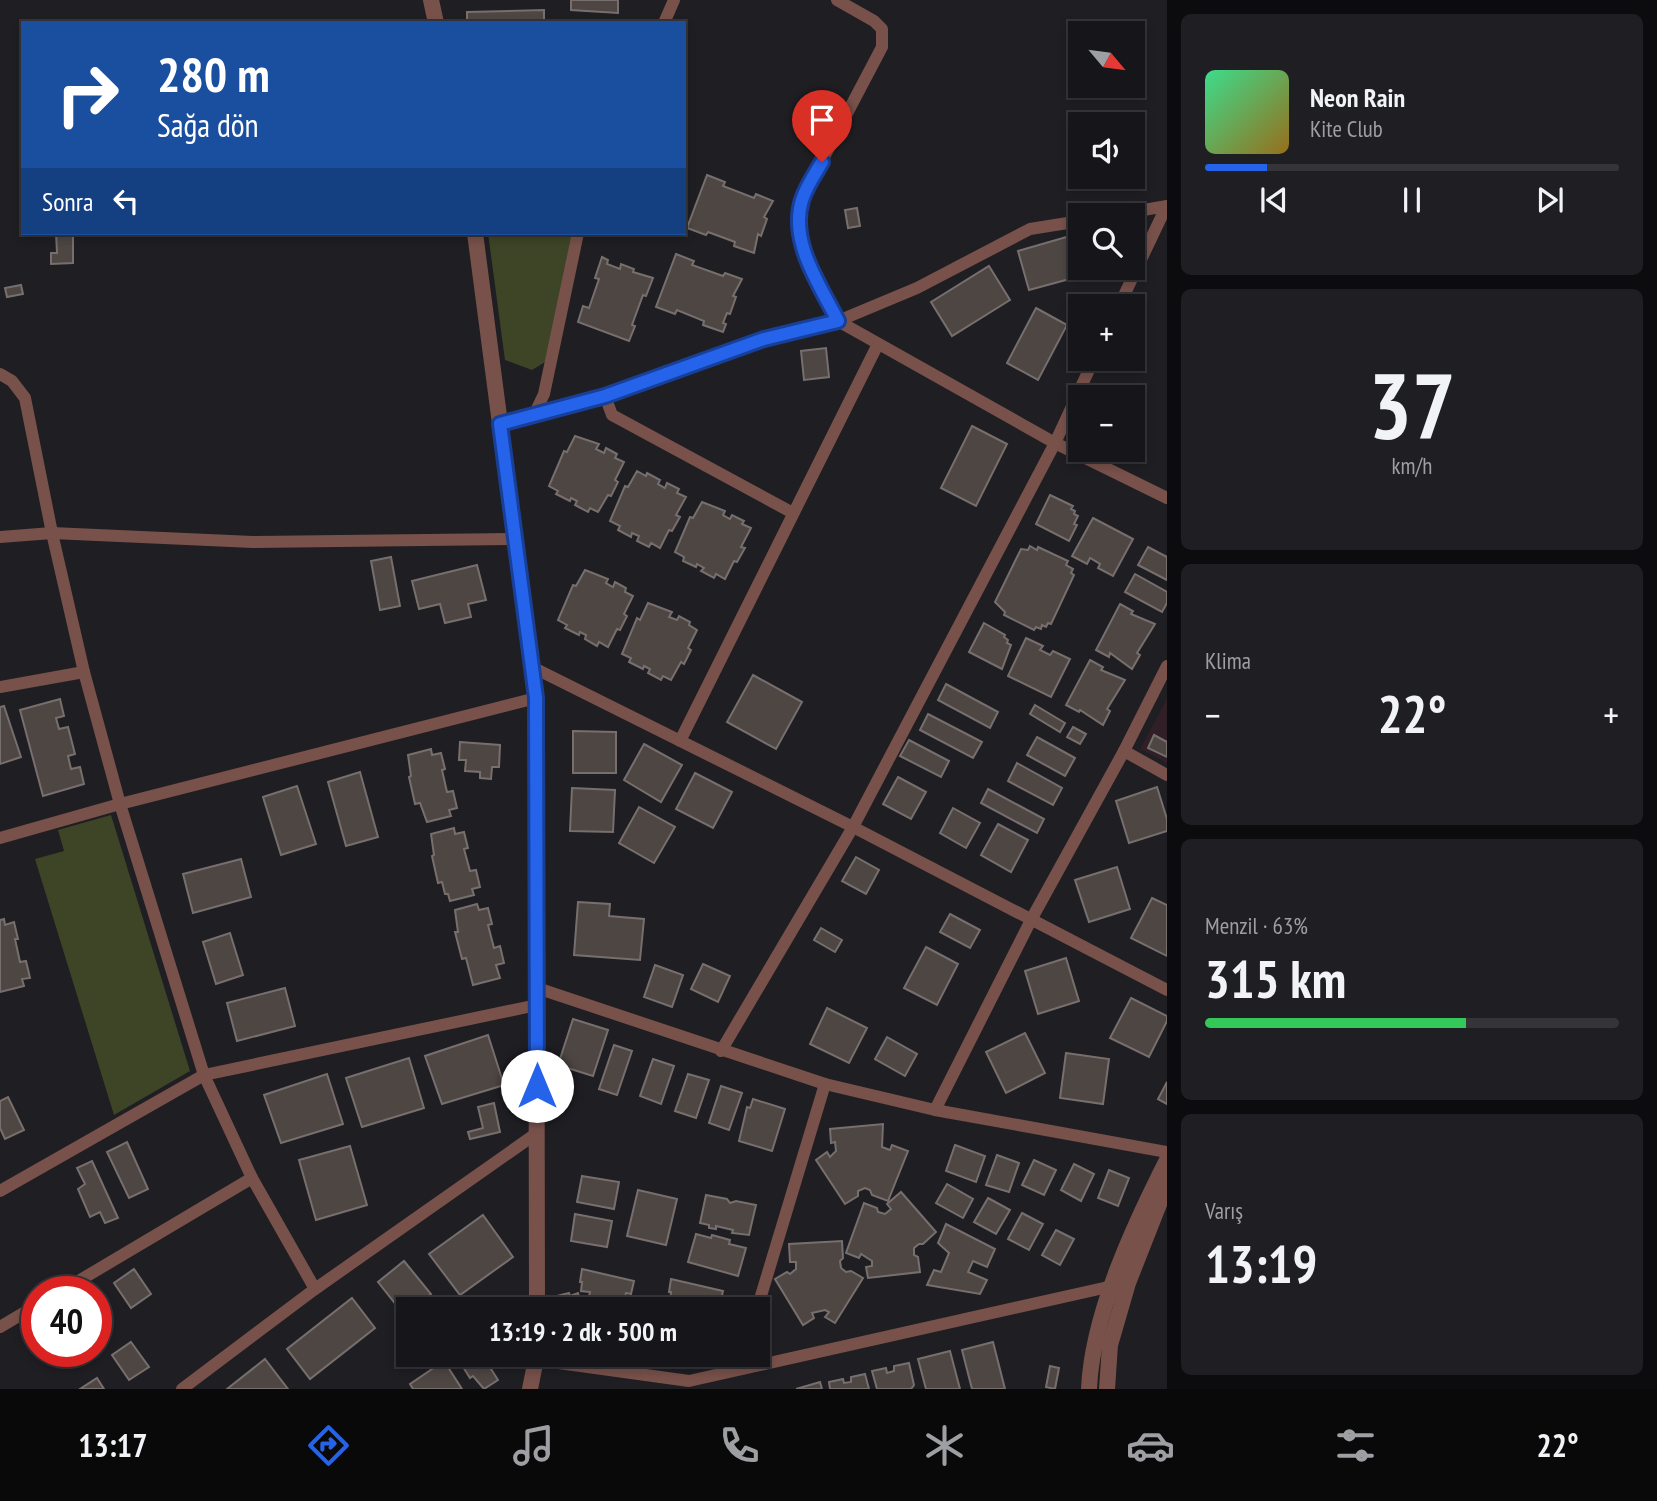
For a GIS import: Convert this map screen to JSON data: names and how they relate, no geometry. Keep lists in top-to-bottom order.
{
  "north": "bottom right",
  "page": {
    "map_buttons": ["+", "−"],
    "turn": ["280 m", "Sağa dön"],
    "song": ["Neon Rain", "Kite Club"],
    "then": "Sonra",
    "tile": [
      ["37", "km/h"],
      "Klima",
      ["Menzil · 63%", "315 km"],
      ["Varış", "13:19"]
    ],
    "heat": ["−", "22°", "+"],
    "limit": "40",
    "trip": "13:19 · 2 dk · 500 m",
    "tabs": ["13:17", "22°"]
  }
}
